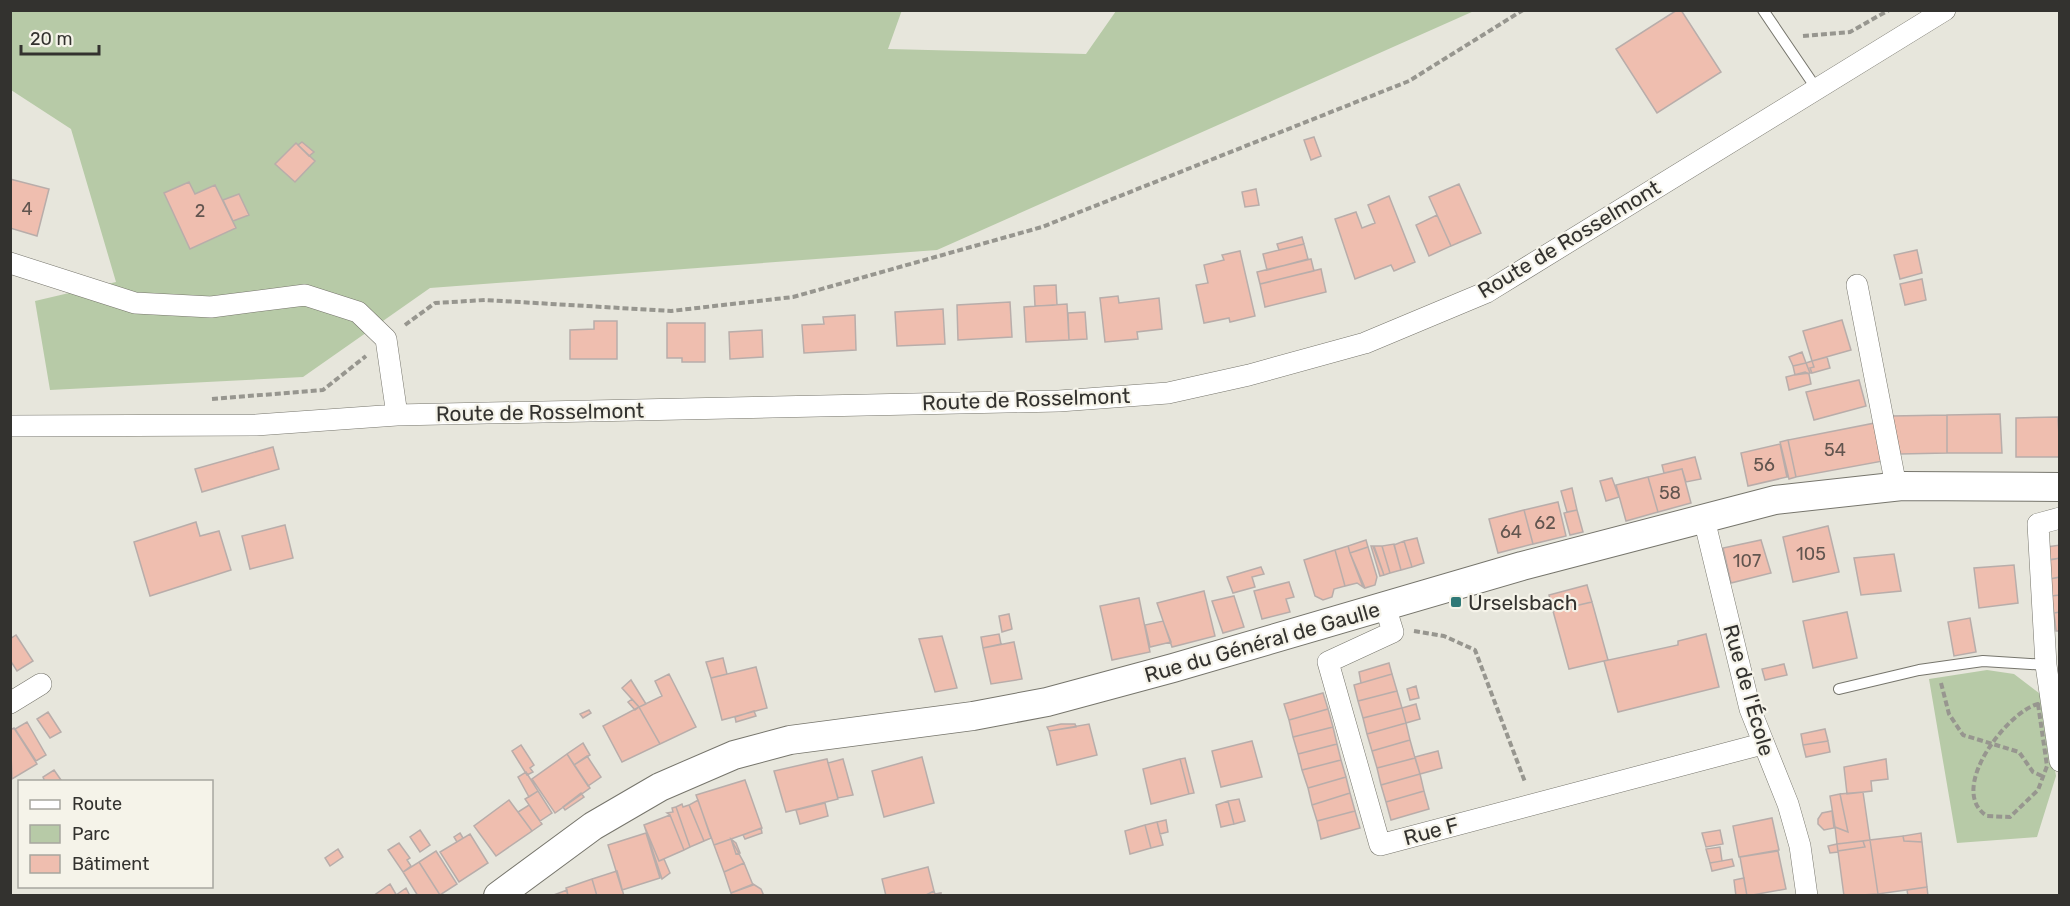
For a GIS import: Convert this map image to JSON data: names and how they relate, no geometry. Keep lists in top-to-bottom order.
{
  "streets": {
    "main road": ["Rue du Général de Gaulle"],
    "street": ["Route de Rosselmont", "Rue de l'École", "Rue F"]
  },
  "crossings": [
    ["Rue du Général de Gaulle", "Rue de l'École"],
    ["Rue du Général de Gaulle", "Rue F"],
    ["Rue de l'École", "Rue F"]
  ],
  "places": {
    "transit": ["Urselsbach"]
  },
  "house_numbers": [
    "4",
    "2",
    "54",
    "56",
    "58",
    "62",
    "64",
    "105",
    "107"
  ],
  "legend": ["Route", "Parc", "Bâtiment"],
  "scale_bar": "20 m"
}
